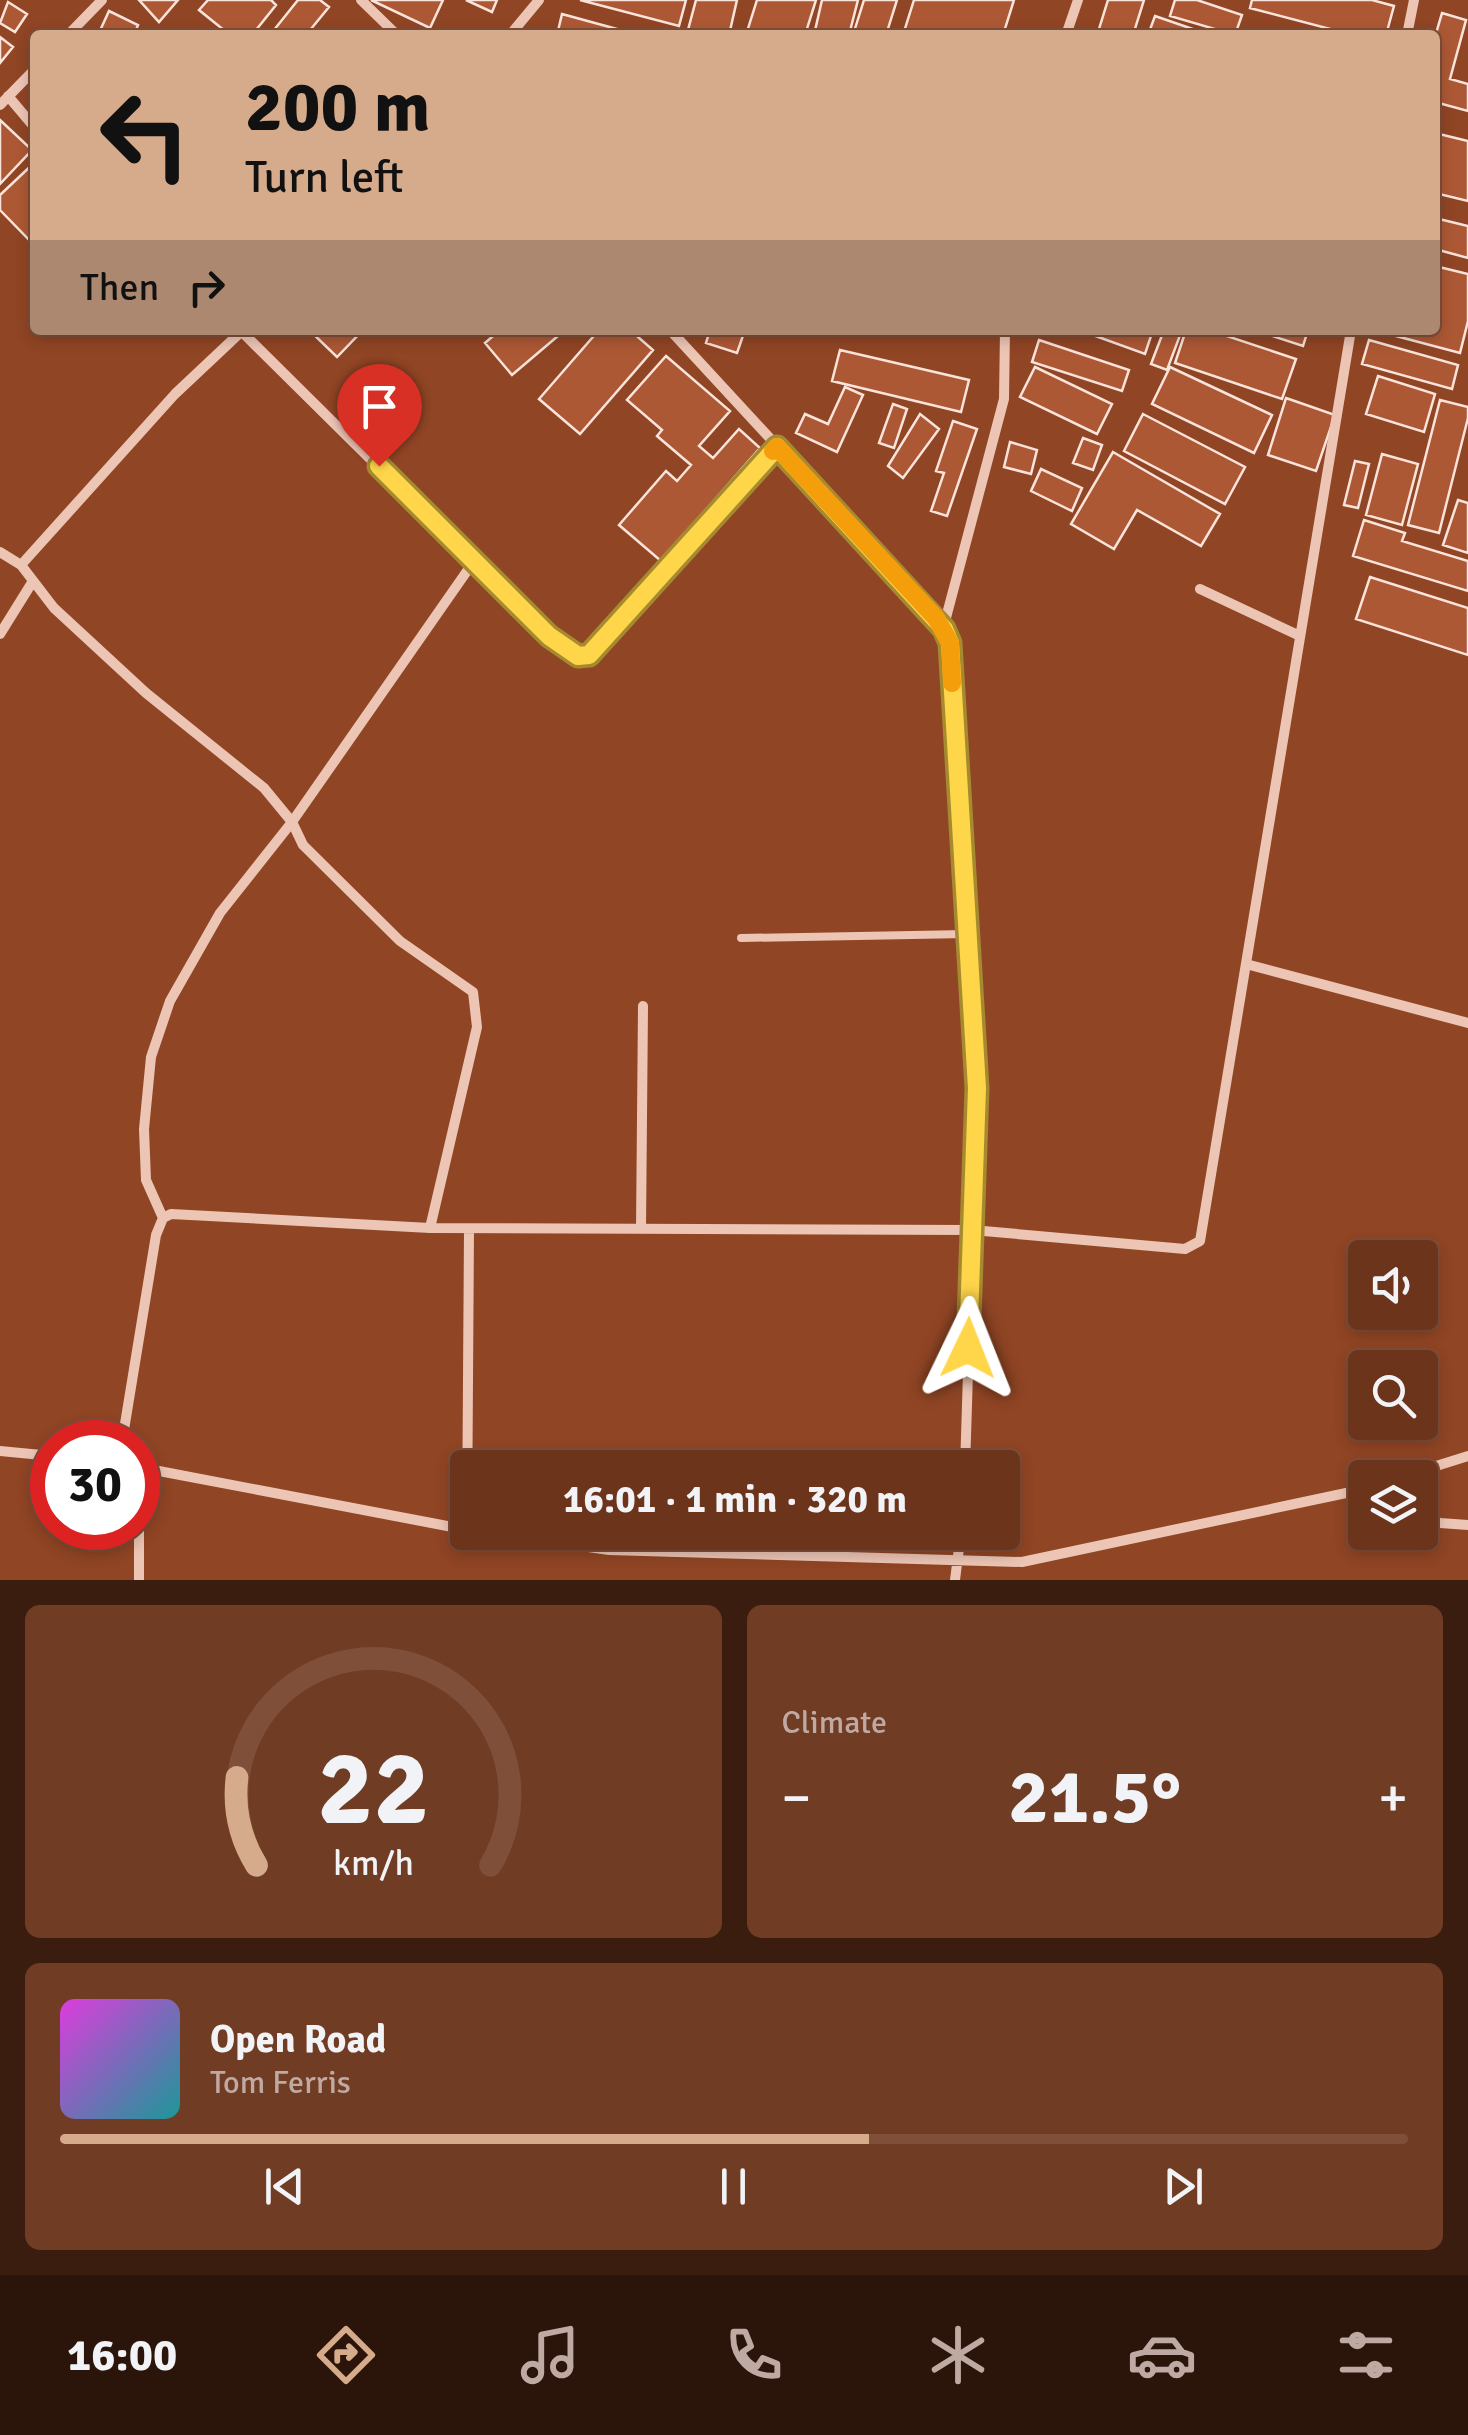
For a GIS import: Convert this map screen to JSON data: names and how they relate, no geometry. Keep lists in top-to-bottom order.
{
  "page": {
    "turn": ["200 m", "Turn left"],
    "then": "Then",
    "limit": "30",
    "trip": "16:01 · 1 min · 320 m",
    "tile": "Climate",
    "heat": ["−", "21.5°", "+"],
    "song": ["Open Road", "Tom Ferris"],
    "tabs": "16:00",
    "gauge": ["22", "km/h"]
  }
}
